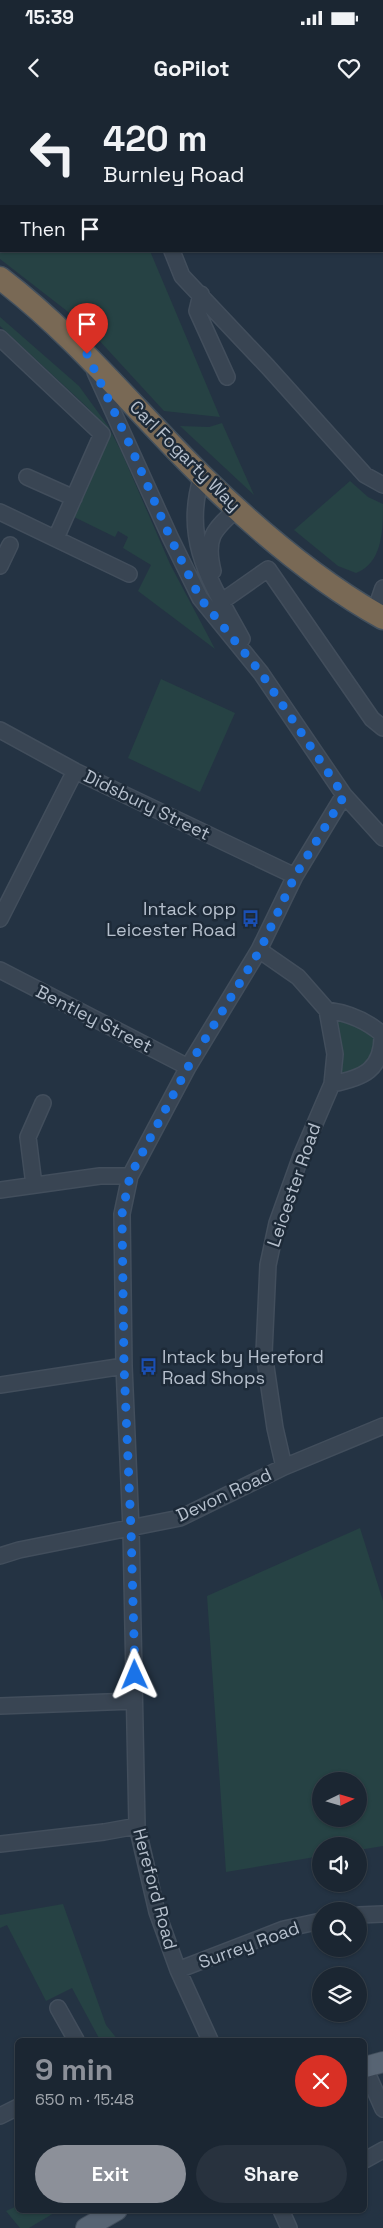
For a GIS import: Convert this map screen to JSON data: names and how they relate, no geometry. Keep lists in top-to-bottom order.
{
  "streets": {
    "highway": ["Carl Fogarty Way"],
    "street": [
      "Didsbury Street",
      "Bentley Street",
      "Leicester Road",
      "Devon Road",
      "Hereford Road",
      "Surrey Road"
    ]
  },
  "crossings": [
    ["Didsbury Street", "Hereford Road"],
    ["Bentley Street", "Hereford Road"],
    ["Leicester Road", "Devon Road"],
    ["Devon Road", "Hereford Road"],
    ["Hereford Road", "Surrey Road"]
  ],
  "places": {
    "bus stop": ["Intack opp Leicester Road", "Intack by Hereford Road Shops"]
  },
  "north": "right",
  "page": {
    "status": "15:39",
    "header": "GoPilot",
    "turn": ["420 m", "Burnley Road"],
    "then": "Then",
    "heading": ["9 min", "650 m · 15:48"],
    "buttons": ["Exit", "Share"]
  }
}
